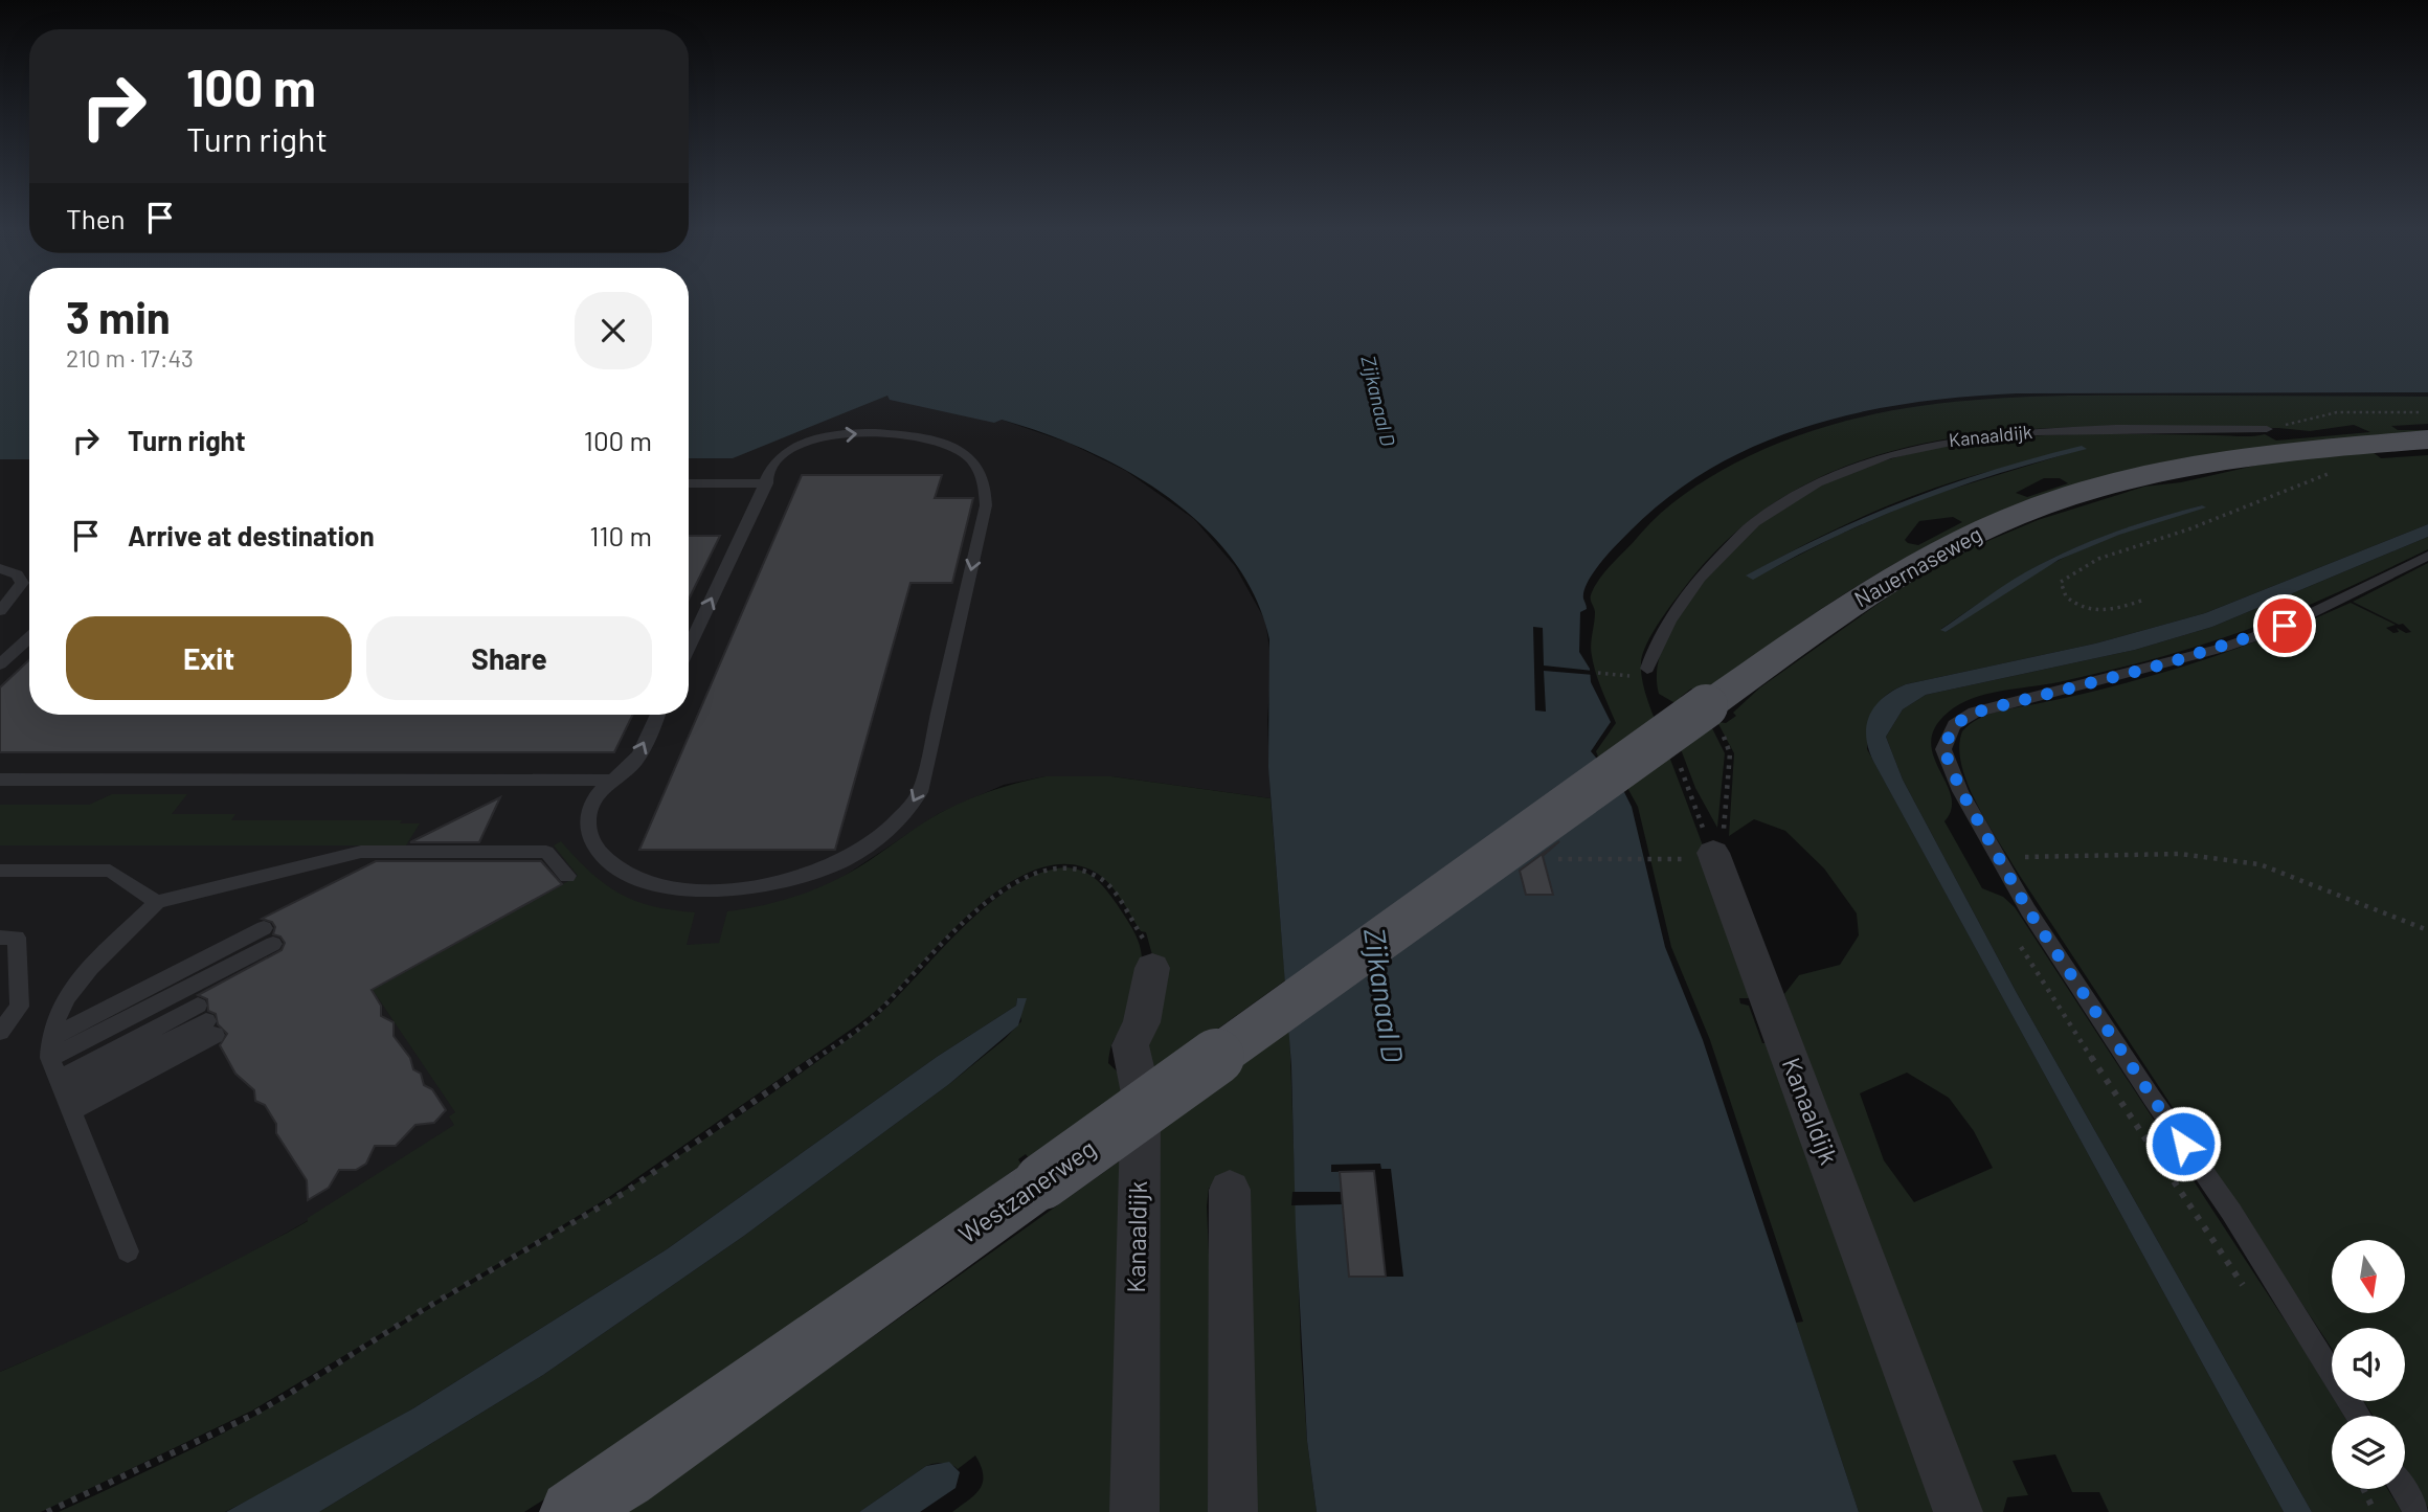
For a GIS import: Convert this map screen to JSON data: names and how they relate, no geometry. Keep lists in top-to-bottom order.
{
  "streets": {
    "main road": ["Nauernaseweg", "Westzanerweg"],
    "street": ["Kanaaldijk"]
  },
  "crossings": [
    ["Nauernaseweg", "Westzanerweg"]
  ],
  "water": ["Zijkanaal D"],
  "north": "bottom",
  "page": {
    "turn": ["100 m", "Turn right"],
    "then": "Then",
    "heading": ["3 min", "210 m · 17:43"],
    "list": [
      {
        "name": "Turn right",
        "value": "100 m"
      },
      {
        "name": "Arrive at destination",
        "value": "110 m"
      }
    ],
    "buttons": ["Exit", "Share"]
  }
}
